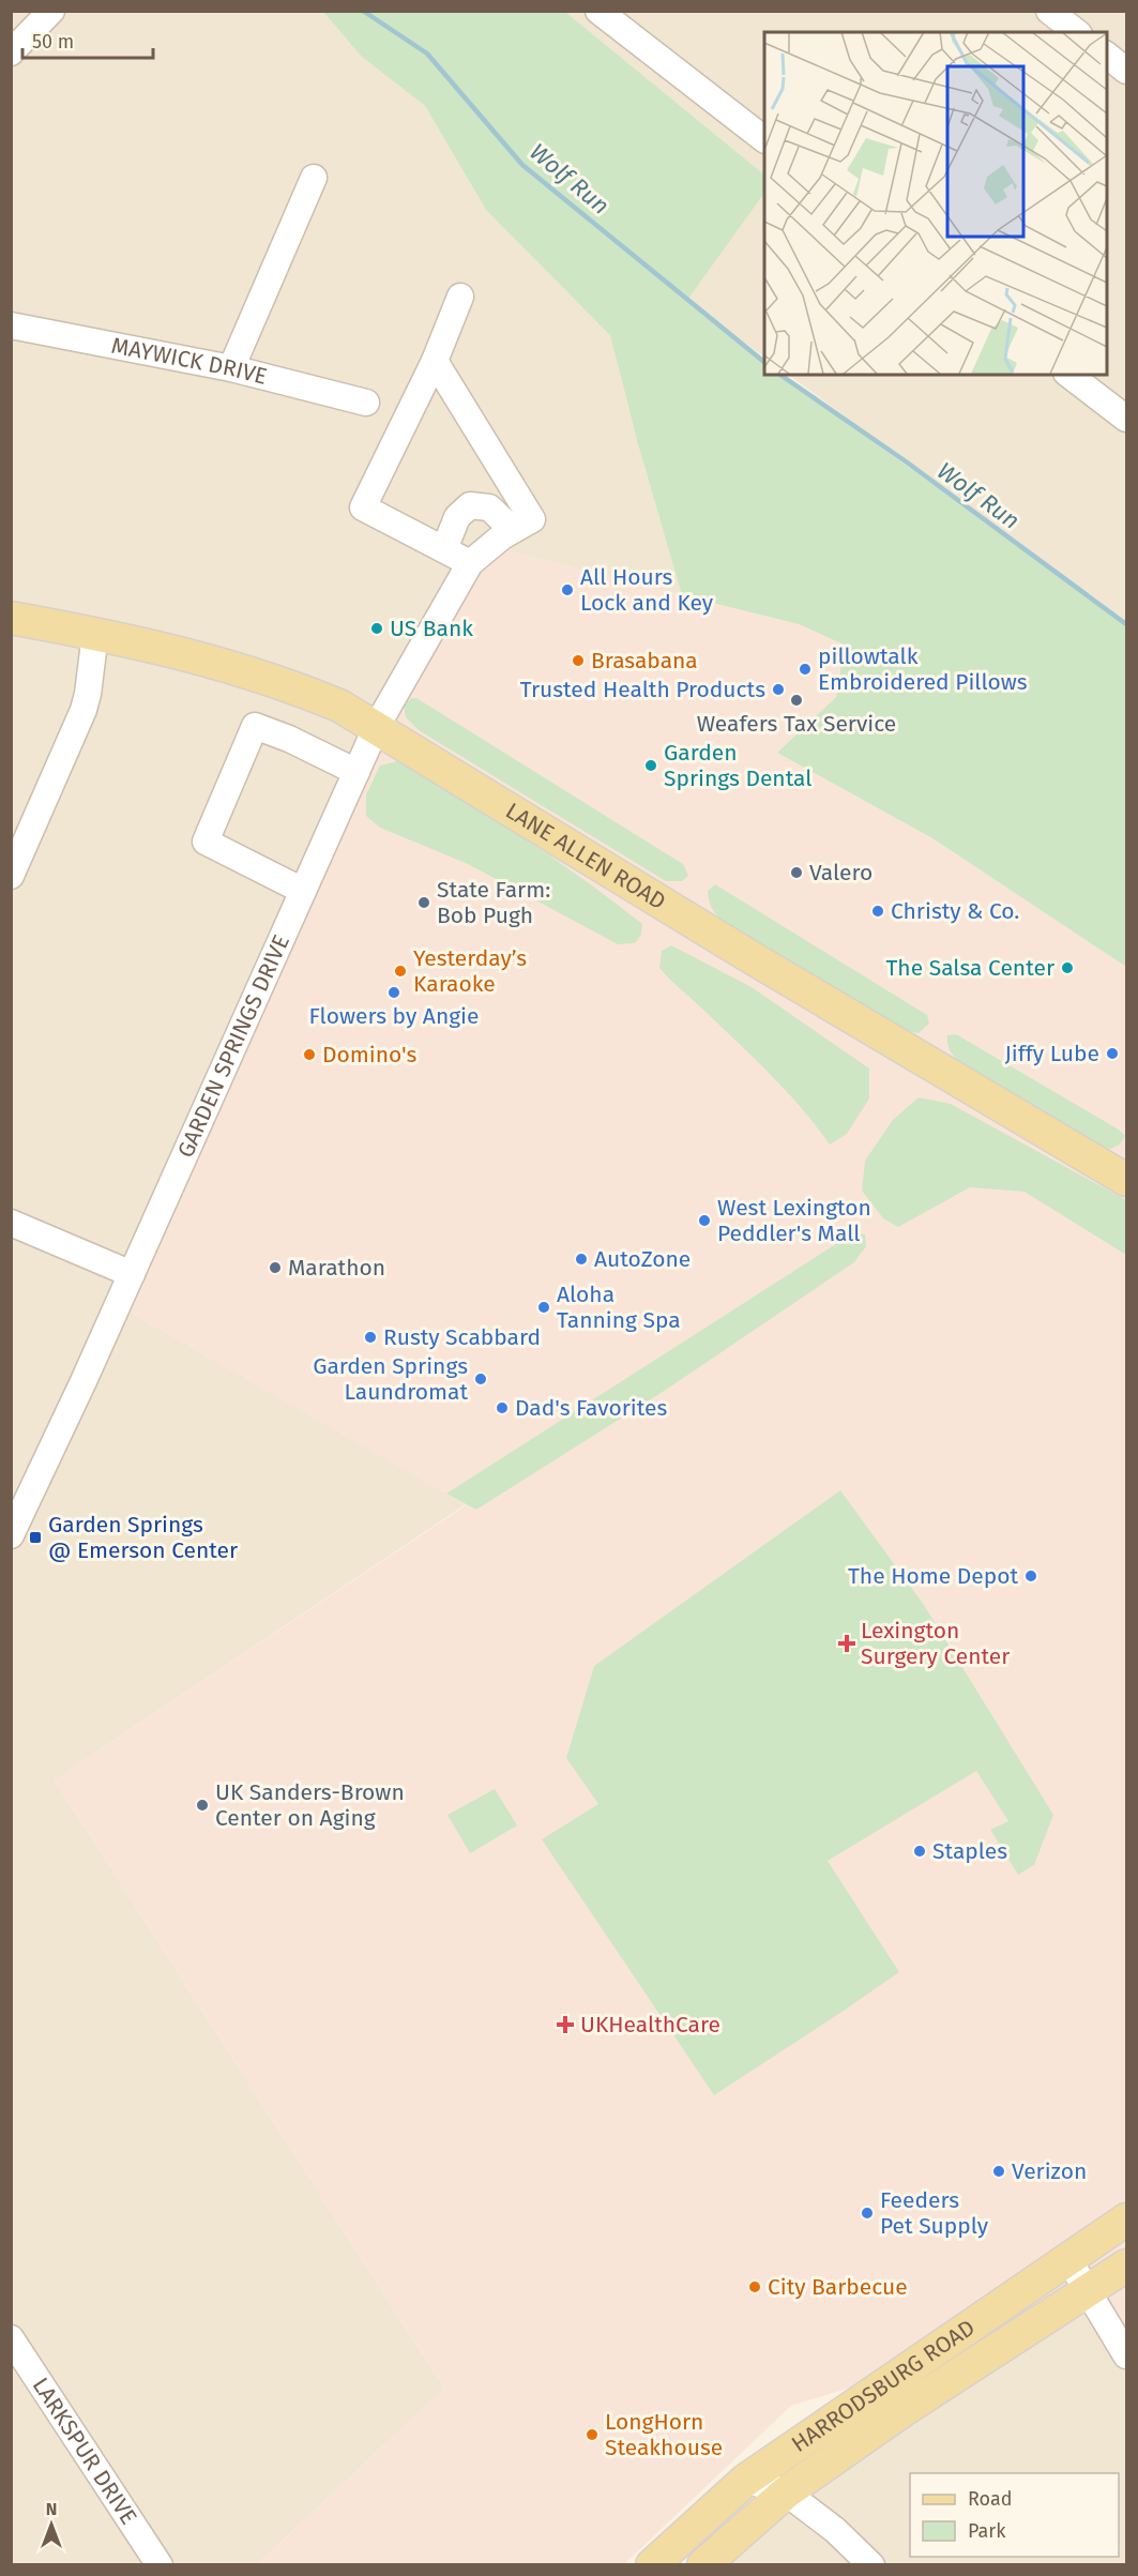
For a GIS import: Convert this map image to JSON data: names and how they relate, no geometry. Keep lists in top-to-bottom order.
{
  "streets": {
    "main road": ["LANE ALLEN ROAD", "HARRODSBURG ROAD"],
    "street": ["MAYWICK DRIVE", "GARDEN SPRINGS DRIVE", "LARKSPUR DRIVE"]
  },
  "crossings": [
    ["LANE ALLEN ROAD", "GARDEN SPRINGS DRIVE"]
  ],
  "water": ["Wolf Run"],
  "places": {
    "other": [
      "All Hours Lock and Key",
      "US Bank",
      "Brasabana",
      "pillowtalk Embroidered Pillows",
      "Trusted Health Products",
      "Weafers Tax Service",
      "Garden Springs Dental",
      "Valero",
      "State Farm: Bob Pugh",
      "Christy & Co.",
      "The Salsa Center",
      "Yesterday’s Karaoke",
      "Flowers by Angie",
      "Jiffy Lube",
      "Domino's",
      "West Lexington Peddler's Mall",
      "AutoZone",
      "Marathon",
      "Aloha Tanning Spa",
      "Rusty Scabbard",
      "Garden Springs Laundromat",
      "Dad's Favorites",
      "The Home Depot",
      "UK Sanders-Brown Center on Aging",
      "Staples",
      "Verizon",
      "Feeders Pet Supply",
      "City Barbecue",
      "LongHorn Steakhouse"
    ],
    "transit": ["Garden Springs @ Emerson Center"],
    "health": ["Lexington Surgery Center", "UKHealthCare"]
  },
  "legend": ["Road", "Park"],
  "scale_bar": "50 m",
  "north": "top"
}
